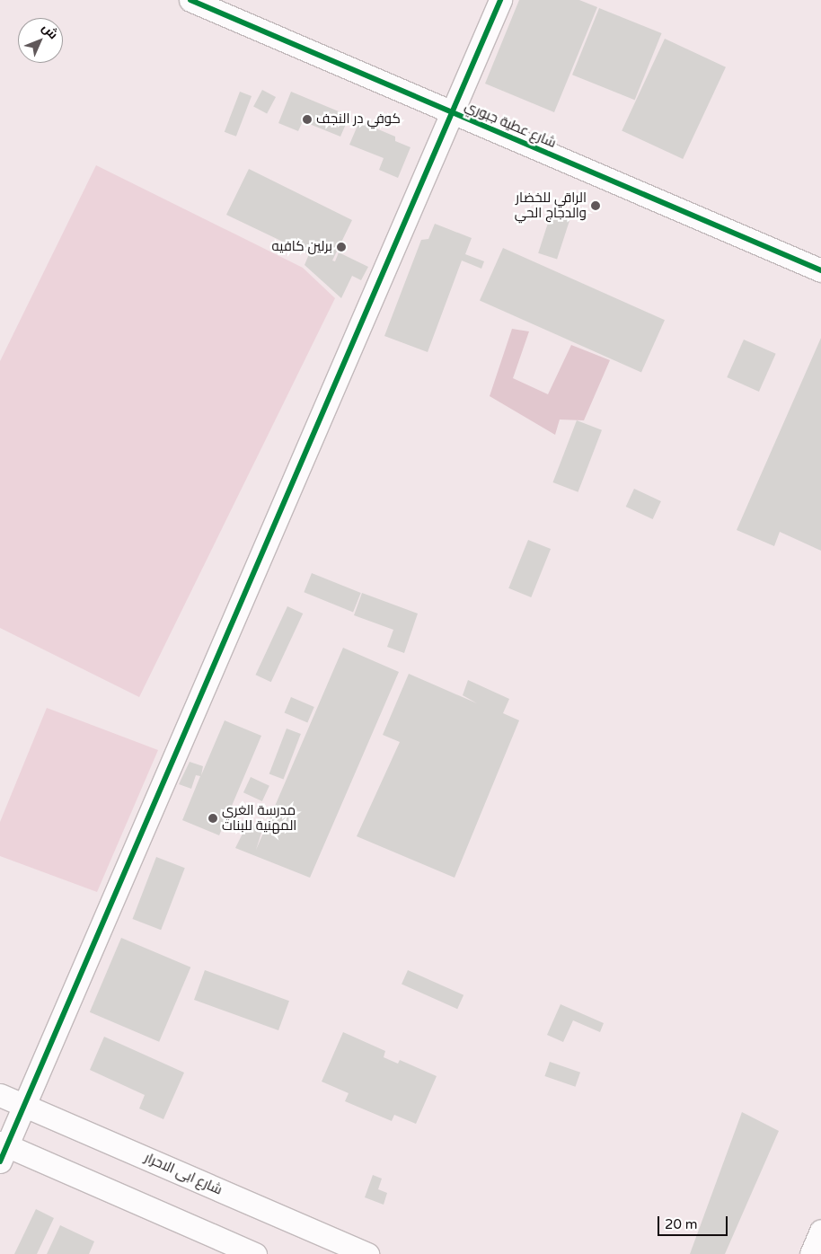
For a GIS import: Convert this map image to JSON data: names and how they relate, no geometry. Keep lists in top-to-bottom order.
{
  "streets": {
    "street": ["شارع عطية جبوري", "شارع ابی الاحرار"]
  },
  "places": [
    "كوفي در النجف",
    "الراقي للخضار والدجاج الحي",
    "برلين كافيه",
    "مدرسة الغري المهنية للبنات"
  ],
  "scale_bar": "20 m",
  "north": "top right"
}
